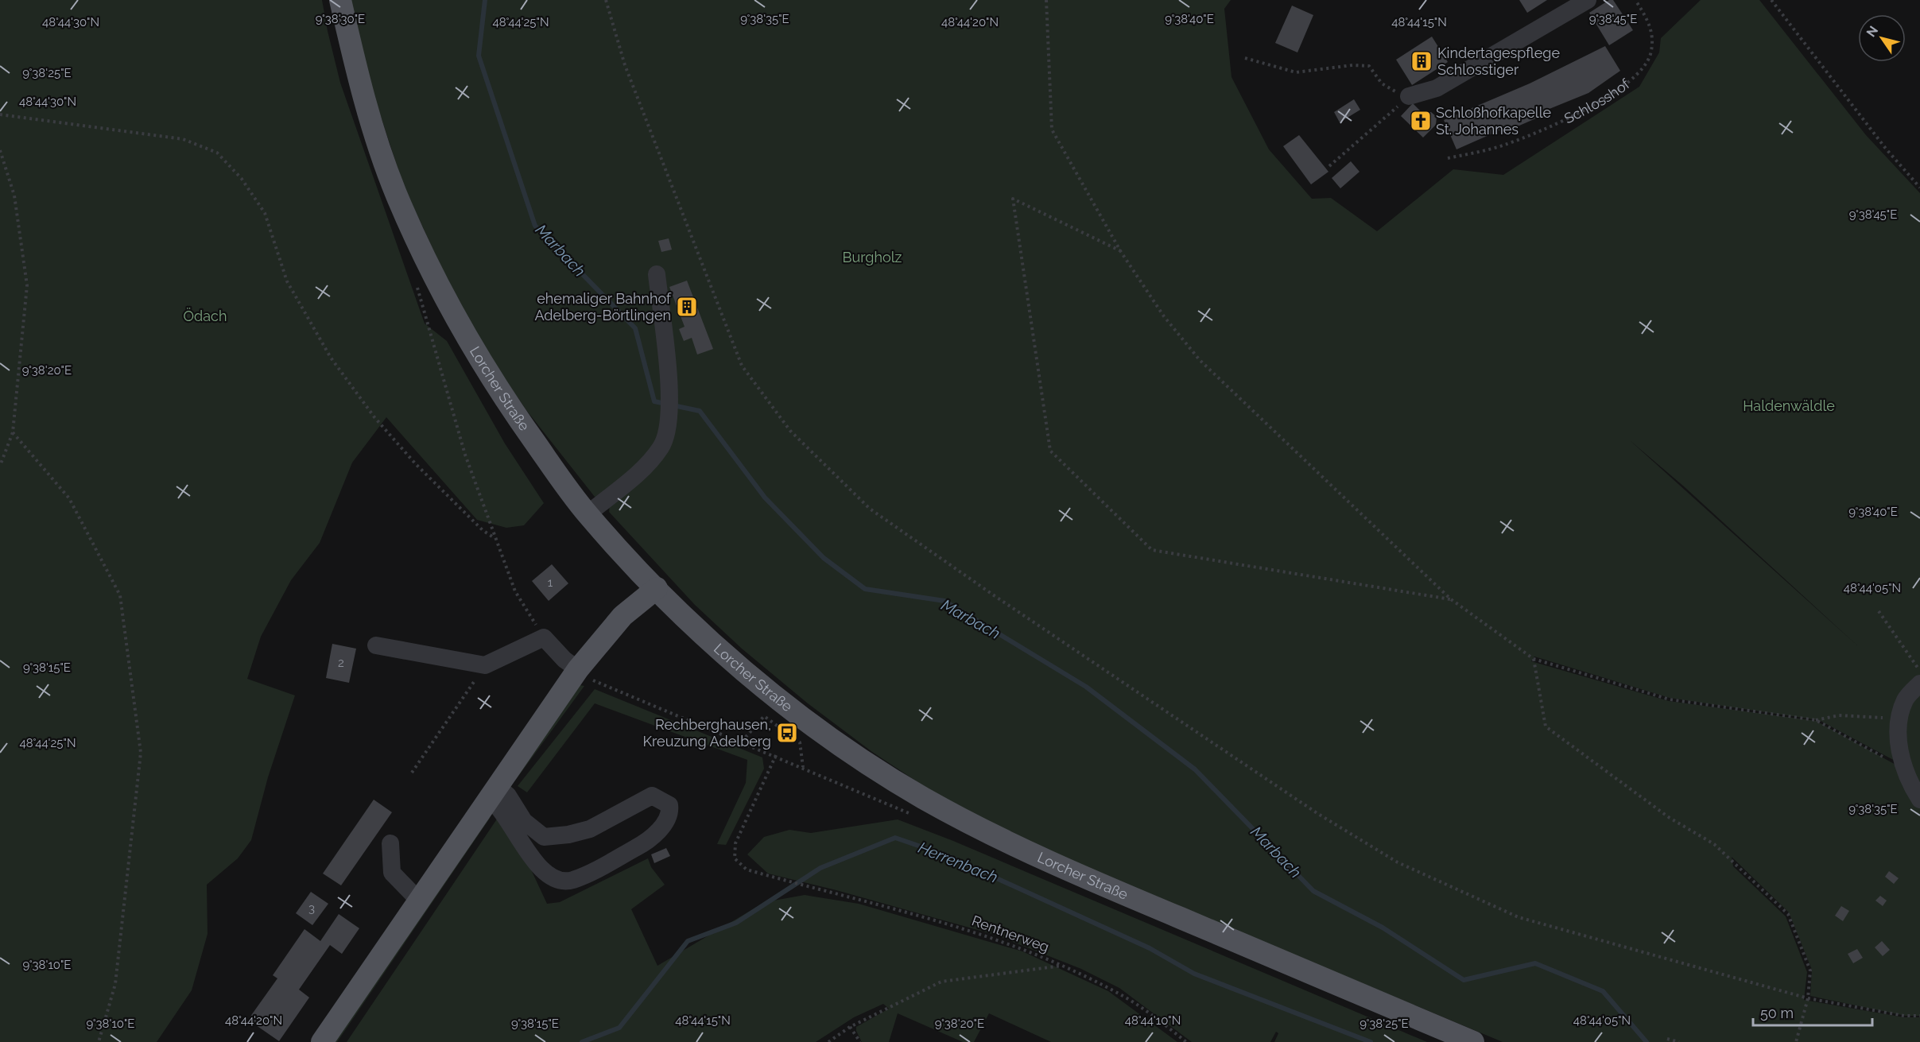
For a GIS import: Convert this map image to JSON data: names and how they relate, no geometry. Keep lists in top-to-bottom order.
{
  "streets": {
    "main road": ["Lorcher Straße"],
    "path": ["Schlosshof", "Rentnerweg"]
  },
  "water": ["Marbach", "Herrenbach"],
  "parks": ["Burgholz", "Ödach", "Haldenwäldle"],
  "places": {
    "building": ["Kindertagespflege Schlosstiger", "ehemaliger Bahnhof Adelberg-Börtlingen"],
    "church": ["Schloßhofkapelle St. Johannes"],
    "bus stop": ["Rechberghausen, Kreuzung Adelberg"]
  },
  "house_numbers": ["1", "2", "3"],
  "scale_bar": "50 m",
  "north": "top left",
  "coordinates": [
    "9°38'35\"E",
    "9°38'40\"E",
    "9°38'30\"E",
    "9°38'45\"E",
    "48°44'30\"N",
    "48°44'25\"N",
    "48°44'20\"N",
    "48°44'15\"N",
    "9°38'25\"E",
    "9°38'20\"E",
    "48°44'05\"N",
    "9°38'15\"E",
    "9°38'10\"E",
    "48°44'10\"N"
  ]
}
